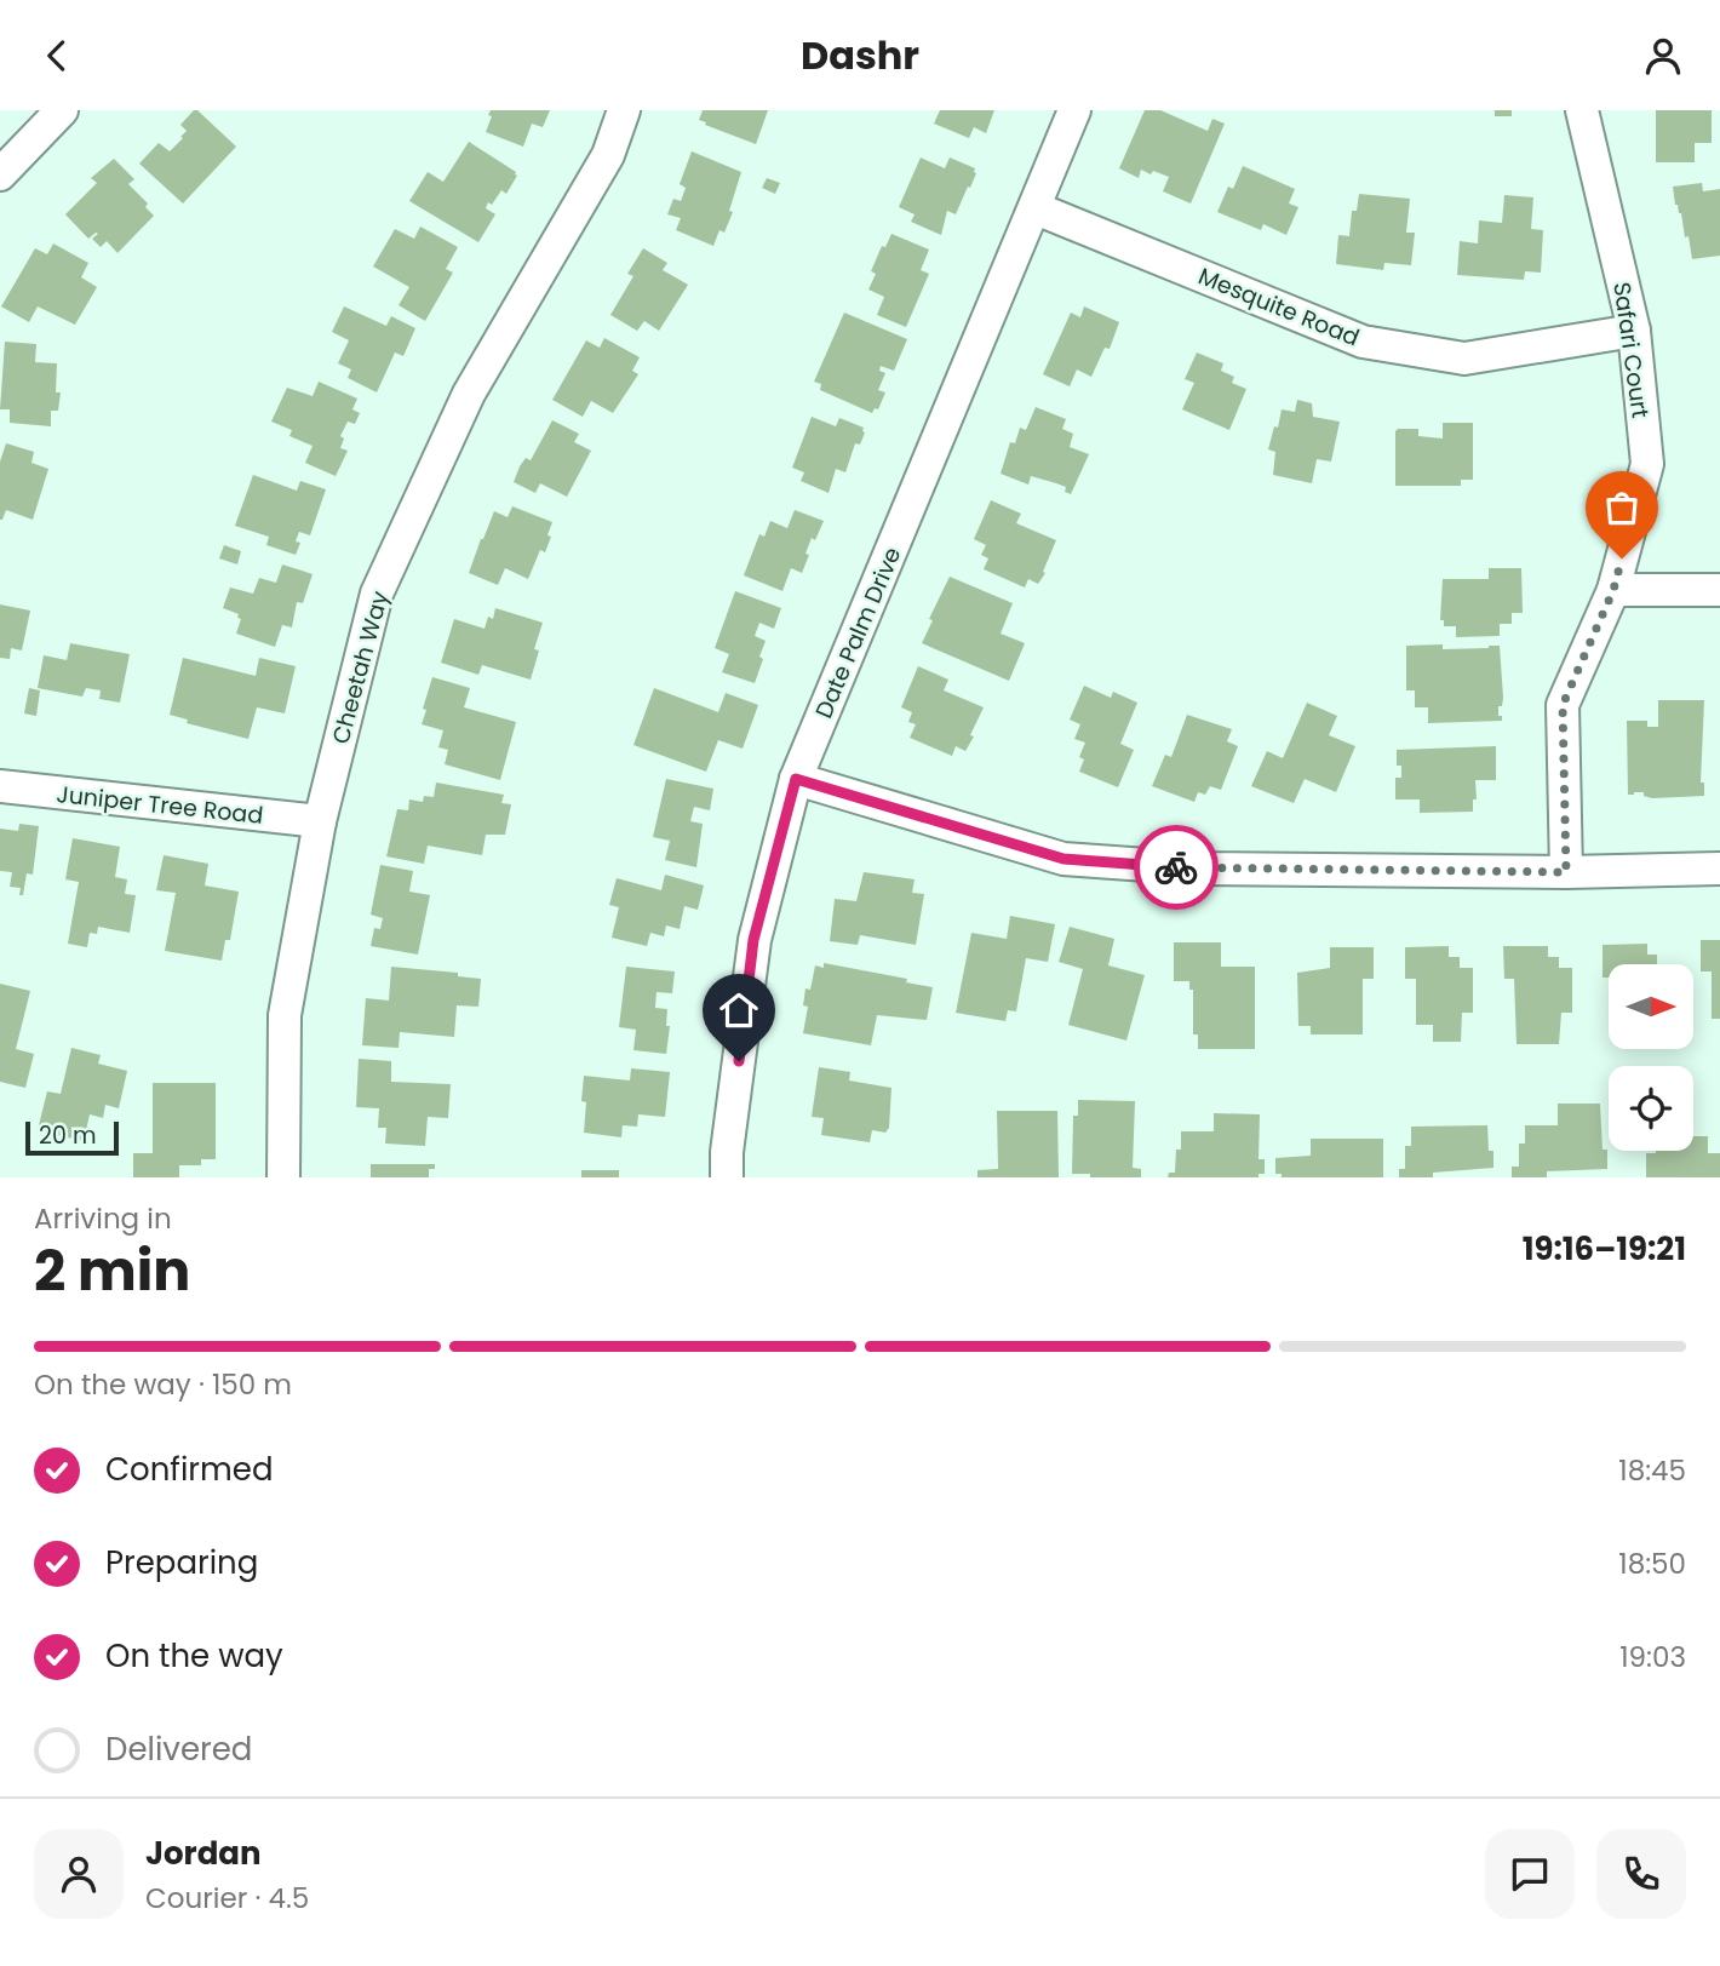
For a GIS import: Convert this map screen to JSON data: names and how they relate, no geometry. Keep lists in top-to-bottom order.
{
  "streets": {
    "street": [
      "Mesquite Road",
      "Safari Court",
      "Date Palm Drive",
      "Cheetah Way",
      "Juniper Tree Road"
    ]
  },
  "crossings": [
    ["Mesquite Road", "Safari Court"],
    ["Mesquite Road", "Date Palm Drive"],
    ["Cheetah Way", "Juniper Tree Road"]
  ],
  "scale_bar": "20 m",
  "north": "right",
  "page": {
    "header": "Dashr",
    "scale": "20 m",
    "heading": ["2 min", "Arriving in", "19:16–19:21"],
    "panel": ["Jordan", "Courier · 4.5"],
    "bar": "On the way · 150 m",
    "list": [
      ["Confirmed", "18:45"],
      ["Preparing", "18:50"],
      ["On the way", "19:03"],
      "Delivered"
    ]
  }
}
